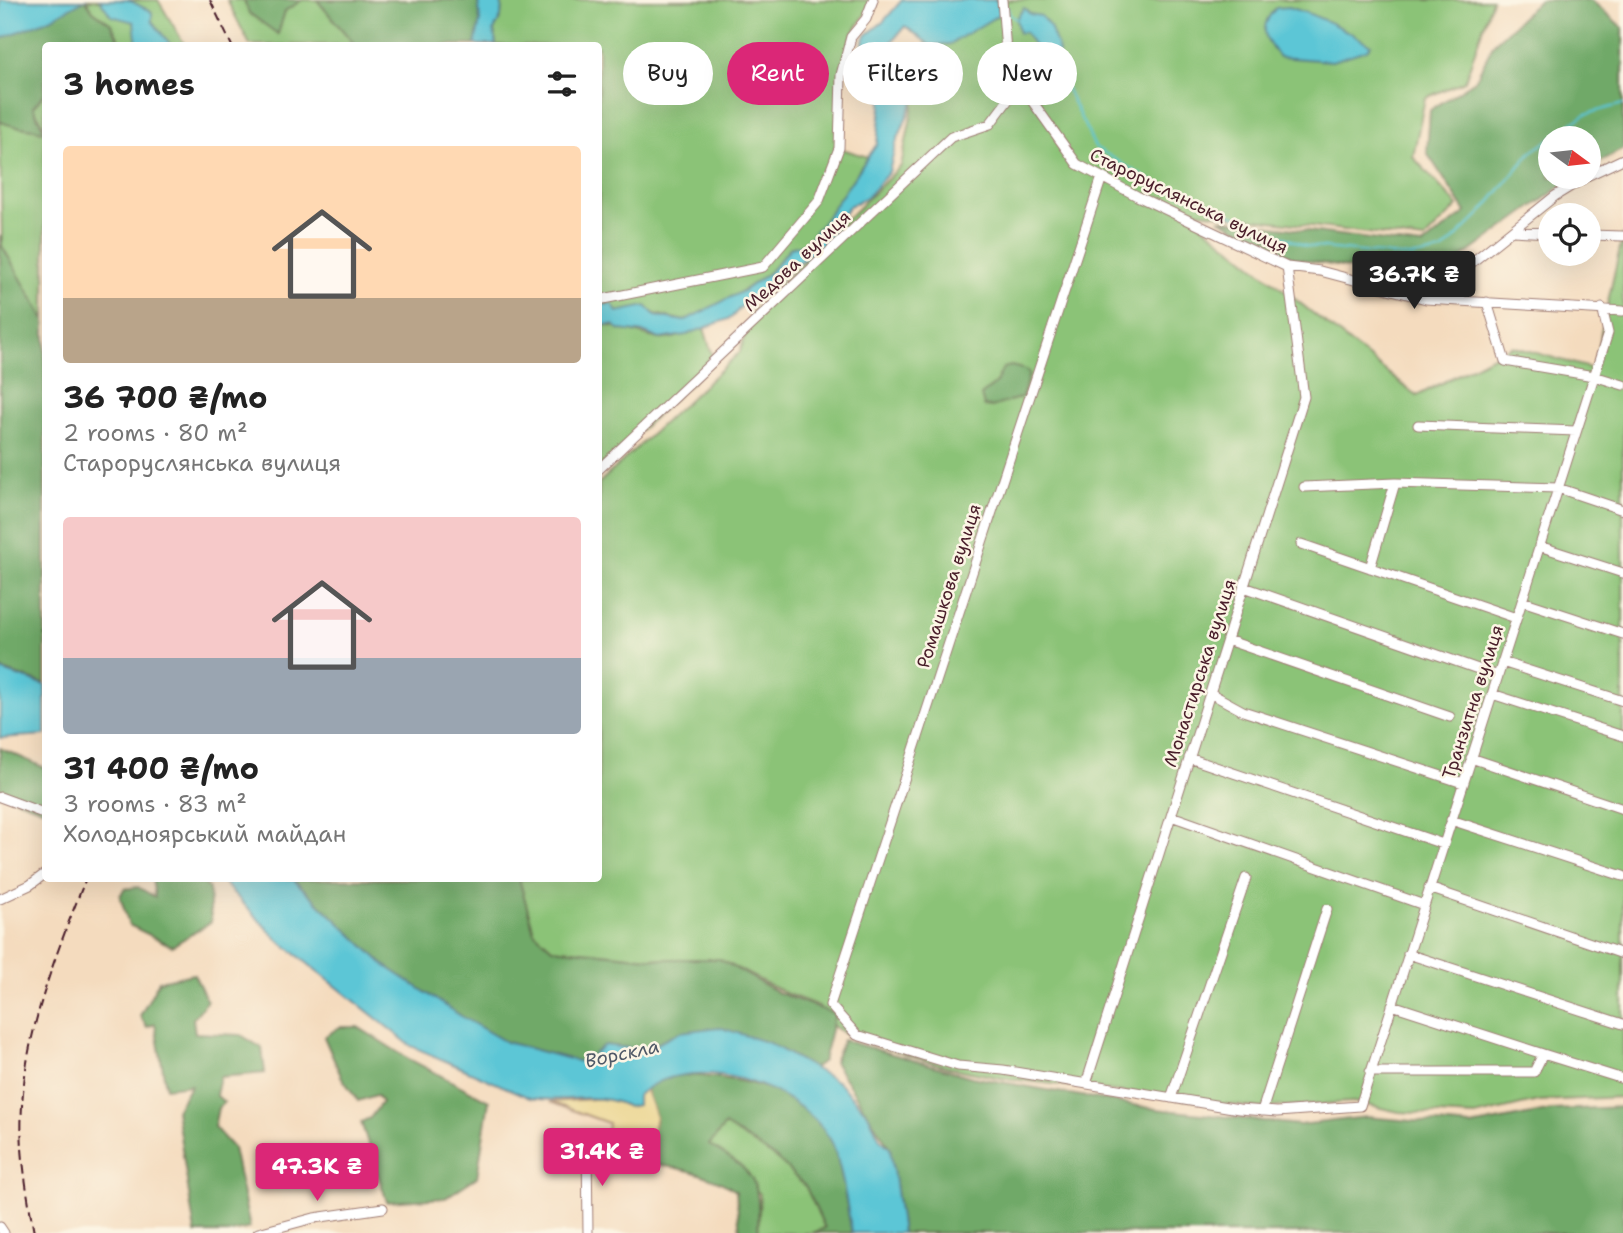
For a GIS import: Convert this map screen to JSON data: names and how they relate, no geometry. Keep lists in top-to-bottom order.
{
  "streets": {
    "street": [
      "Староруслянська вулиця",
      "Медова вулиця",
      "Ромашкова вулиця",
      "Монастирська вулиця",
      "Транзитна вулиця"
    ]
  },
  "crossings": [
    ["Староруслянська вулиця", "Ромашкова вулиця"],
    ["Староруслянська вулиця", "Монастирська вулиця"],
    ["Староруслянська вулиця", "Транзитна вулиця"],
    ["Ромашкова вулиця", "Монастирська вулиця"]
  ],
  "water": ["Ворскла"],
  "north": "right",
  "page": {
    "chip": [
      "Buy",
      "Rent",
      "Filters",
      "New"
    ],
    "heading": "3 homes",
    "list": [
      {
        "name": "36 700 ₴/mo",
        "note": "2 rooms · 80 m² · Староруслянська вулиця"
      },
      {
        "name": "31 400 ₴/mo",
        "note": "3 rooms · 83 m² · Холодноярський майдан"
      }
    ],
    "price": ["36.7K ₴", "31.4K ₴", "47.3K ₴"]
  }
}
